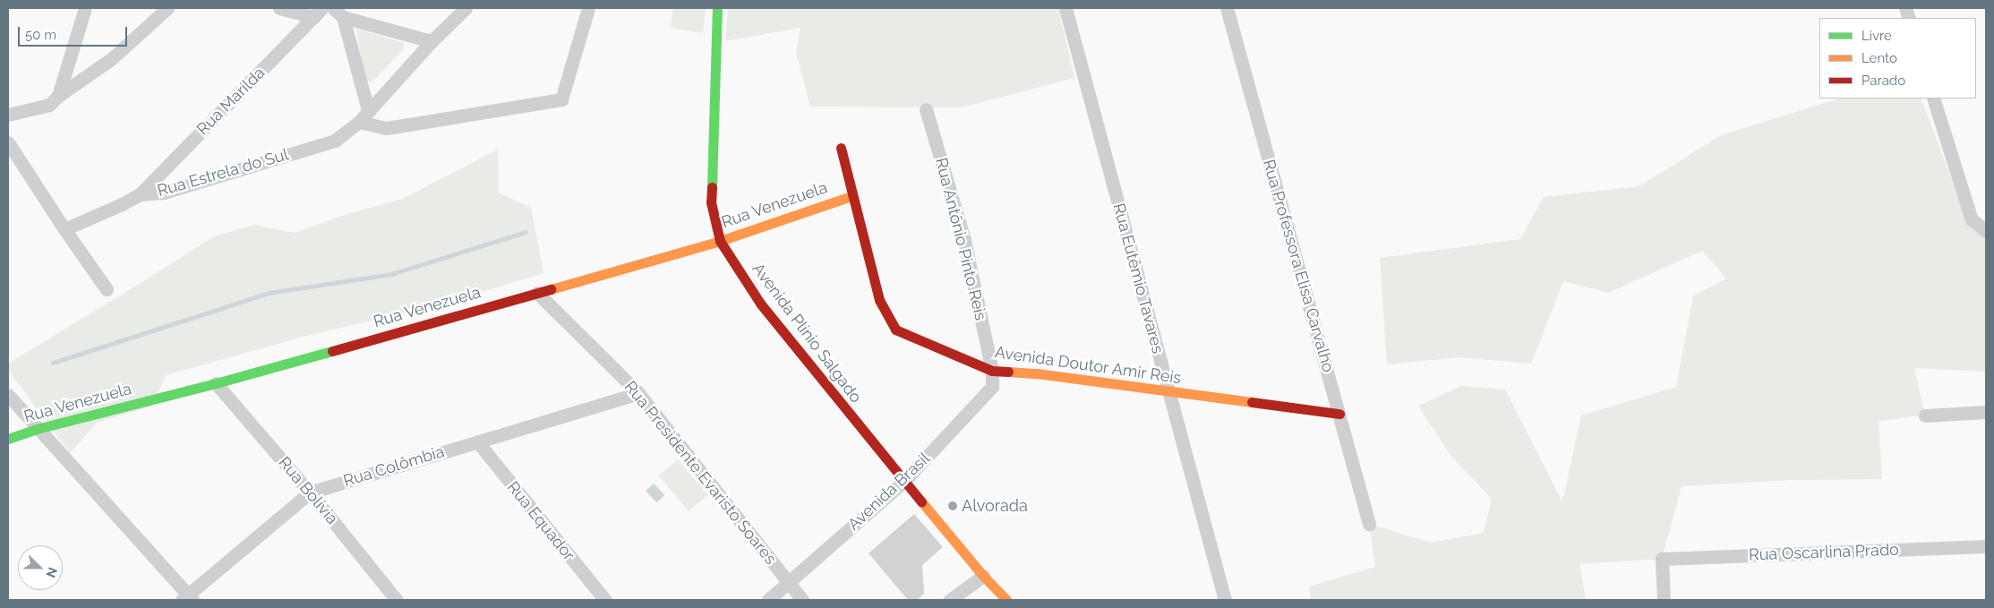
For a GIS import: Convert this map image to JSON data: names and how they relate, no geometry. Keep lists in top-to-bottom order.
{
  "streets": {
    "street": [
      "Rua Marilda",
      "Rua Estrela do Sul",
      "Rua Venezuela",
      "Rua Antônio Pinto Reis",
      "Rua Professora Elisa Carvalho",
      "Rua Eutêmio Tavares",
      "Avenida Plínio Salgado",
      "Avenida Doutor Amir Reis",
      "Rua Colômbia",
      "Rua Presidente Evaristo Soares",
      "Rua Bolívia",
      "Avenida Brasil",
      "Rua Equador",
      "Rua Oscarlina Prado"
    ]
  },
  "crossings": [
    ["Rua Marilda", "Rua Estrela do Sul"],
    ["Rua Venezuela", "Avenida Plínio Salgado"],
    ["Rua Venezuela", "Avenida Doutor Amir Reis"],
    ["Rua Venezuela", "Rua Presidente Evaristo Soares"],
    ["Rua Venezuela", "Rua Bolívia"],
    ["Rua Antônio Pinto Reis", "Avenida Doutor Amir Reis"],
    ["Rua Antônio Pinto Reis", "Avenida Brasil"],
    ["Rua Professora Elisa Carvalho", "Avenida Doutor Amir Reis"],
    ["Rua Eutêmio Tavares", "Avenida Doutor Amir Reis"],
    ["Avenida Plínio Salgado", "Avenida Brasil"],
    ["Avenida Doutor Amir Reis", "Avenida Brasil"],
    ["Rua Colômbia", "Rua Presidente Evaristo Soares"],
    ["Rua Colômbia", "Rua Bolívia"],
    ["Rua Colômbia", "Rua Equador"],
    ["Rua Presidente Evaristo Soares", "Avenida Brasil"]
  ],
  "places": ["Alvorada"],
  "legend": ["Livre", "Lento", "Parado"],
  "scale_bar": "50 m",
  "north": "right"
}
